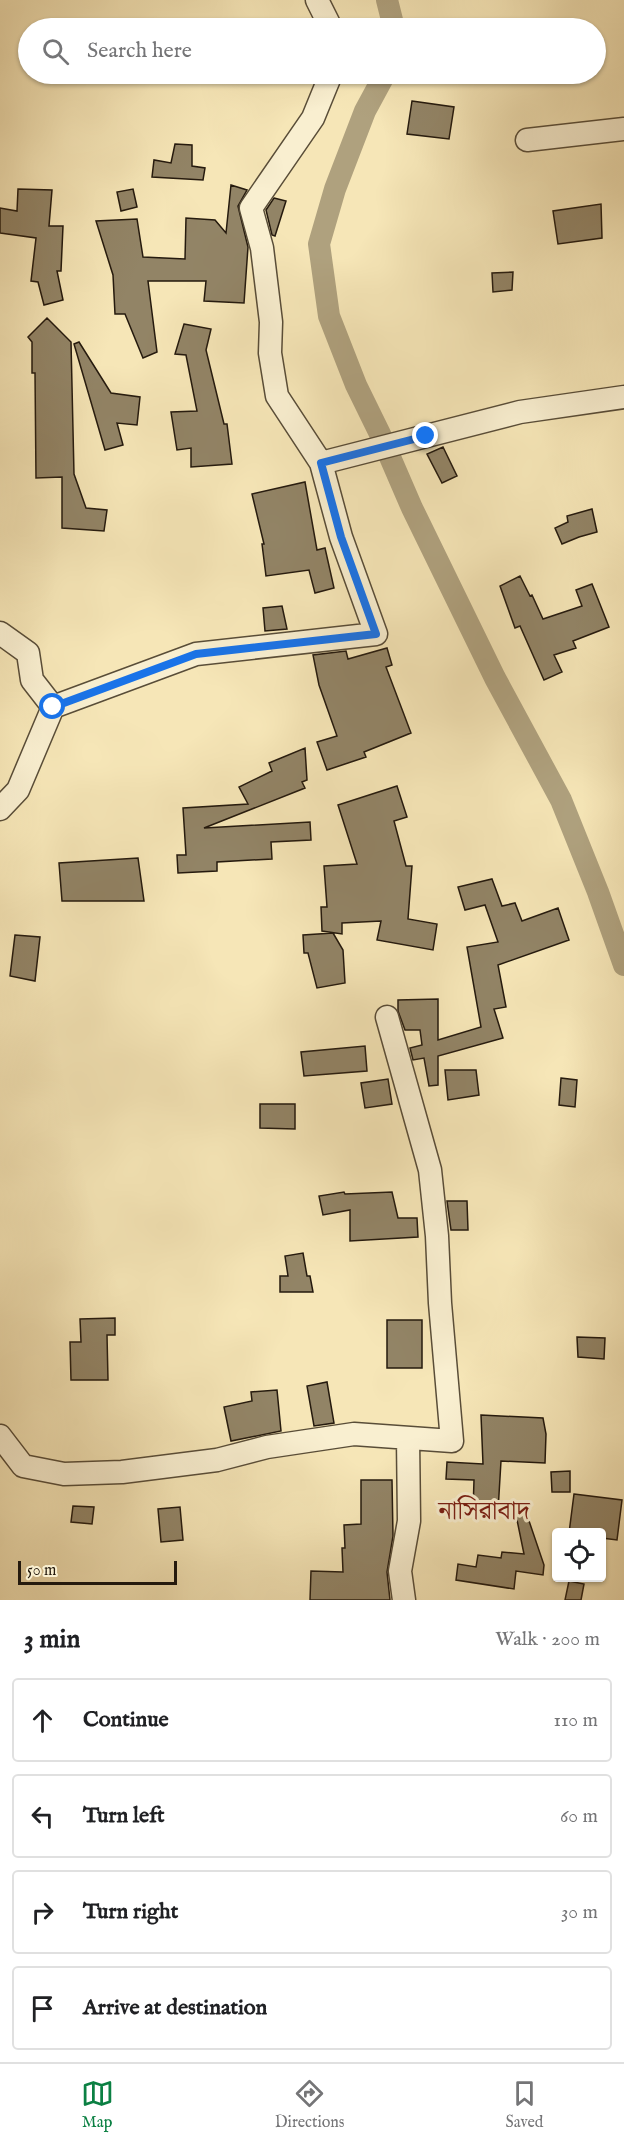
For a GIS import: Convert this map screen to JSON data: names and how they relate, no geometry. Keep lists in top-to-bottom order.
{
  "districts": ["নাসিরাবাদ"],
  "scale_bar": "50 m",
  "page": {
    "search": "Search here",
    "scale": "50 m",
    "heading": ["3 min", "Walk · 200 m"],
    "list": [
      ["Continue", "110 m"],
      ["Turn left", "60 m"],
      ["Turn right", "30 m"],
      "Arrive at destination"
    ],
    "nav": ["Map", "Directions", "Saved"]
  }
}
